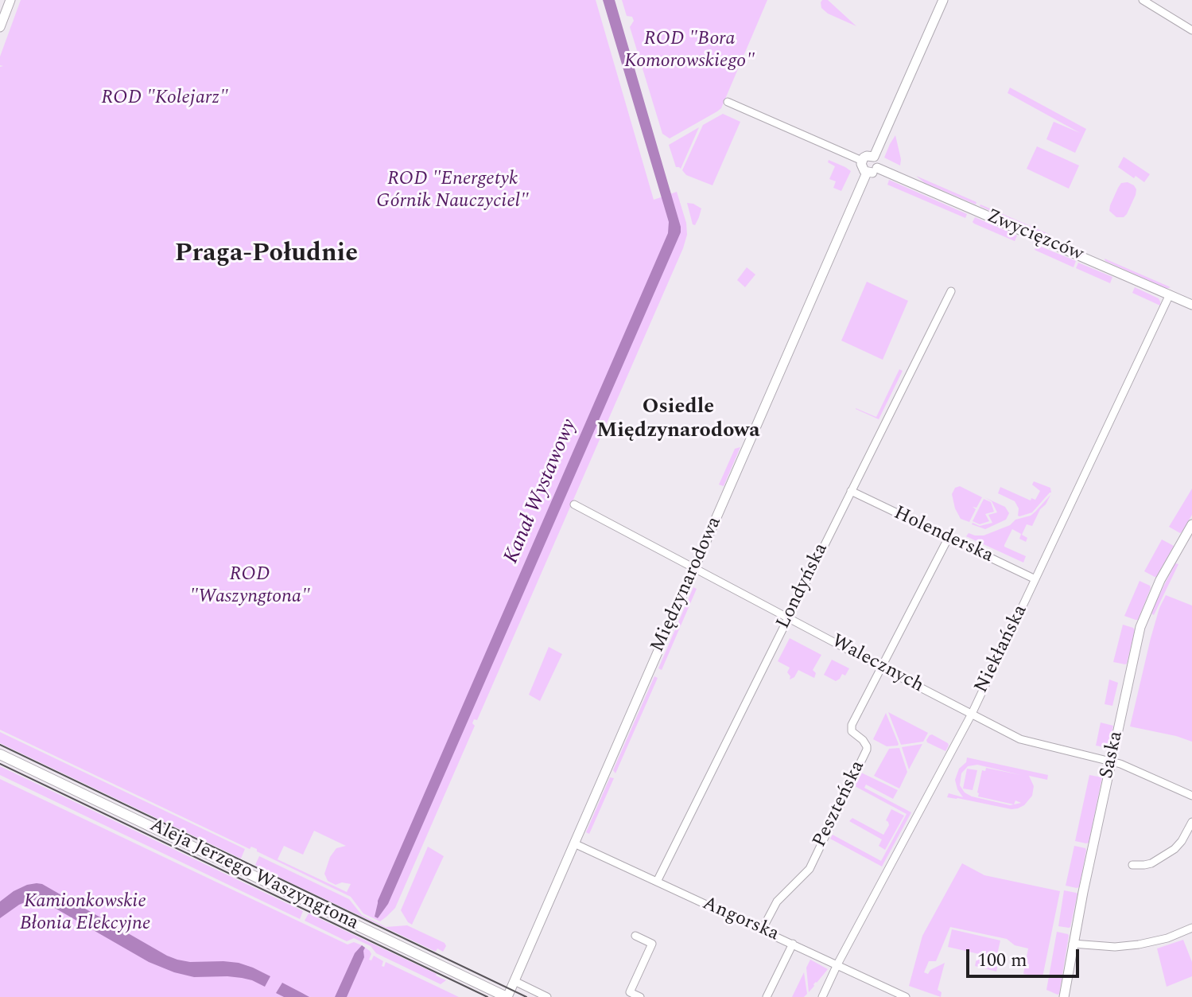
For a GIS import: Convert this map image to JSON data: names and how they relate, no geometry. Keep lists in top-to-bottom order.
{
  "streets": {
    "main road": ["Aleja Jerzego Waszyngtona"],
    "street": [
      "Zwycięzców",
      "Holenderska",
      "Międzynarodowa",
      "Londyńska",
      "Niekłańska",
      "Walecznych",
      "Saska",
      "Peszteńska",
      "Angorska"
    ]
  },
  "crossings": [
    ["Zwycięzców", "Międzynarodowa"],
    ["Zwycięzców", "Niekłańska"],
    ["Holenderska", "Londyńska"],
    ["Holenderska", "Niekłańska"],
    ["Holenderska", "Peszteńska"],
    ["Międzynarodowa", "Walecznych"],
    ["Międzynarodowa", "Aleja Jerzego Waszyngtona"],
    ["Międzynarodowa", "Angorska"],
    ["Londyńska", "Walecznych"],
    ["Londyńska", "Angorska"],
    ["Niekłańska", "Walecznych"],
    ["Niekłańska", "Angorska"],
    ["Walecznych", "Saska"],
    ["Walecznych", "Peszteńska"],
    ["Peszteńska", "Angorska"]
  ],
  "districts": ["Praga-Południe", "Osiedle Międzynarodowa"],
  "water": ["Kanał Wystawowy"],
  "parks": [
    "ROD \"Bora Komorowskiego\"",
    "ROD \"Kolejarz\"",
    "ROD \"Energetyk Górnik Nauczyciel\"",
    "ROD \"Waszyngtona\"",
    "Kamionkowskie Błonia Elekcyjne"
  ],
  "scale_bar": "100 m"
}
